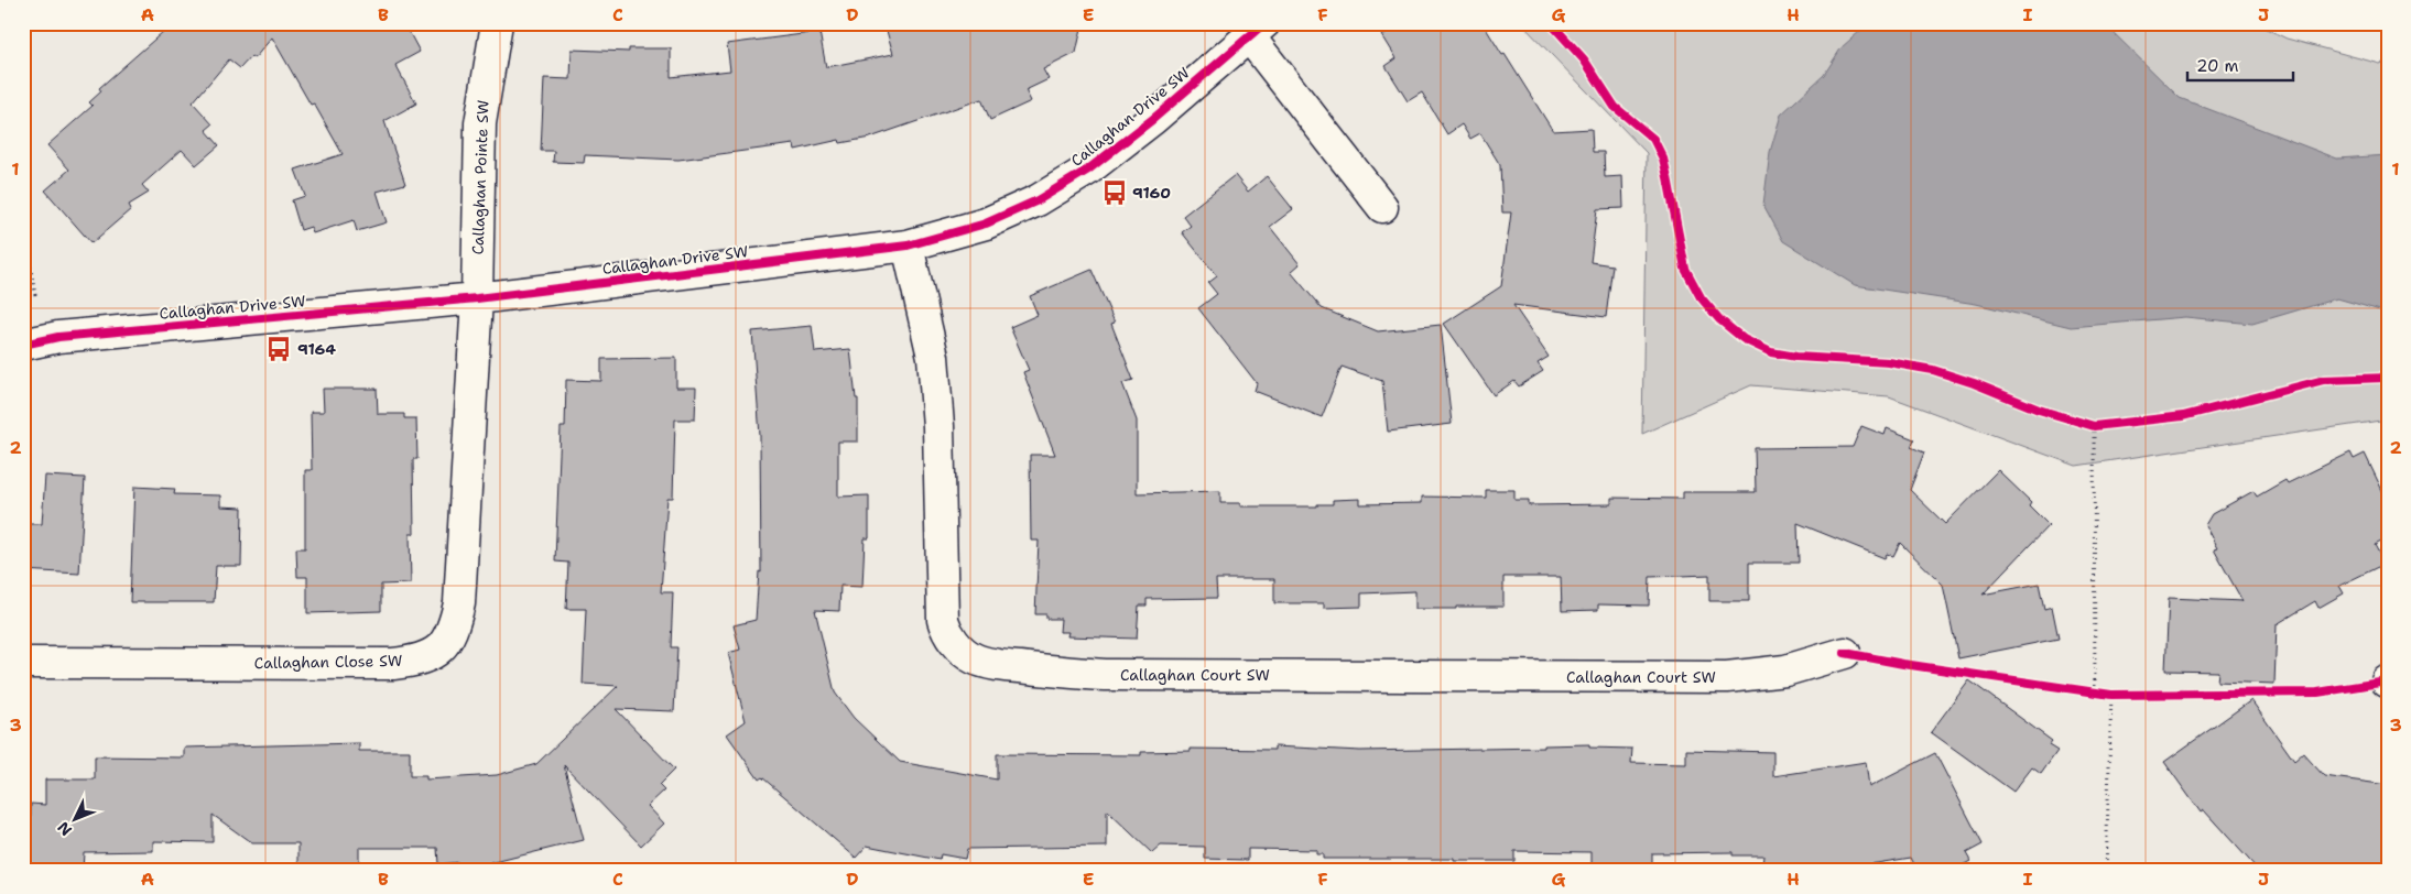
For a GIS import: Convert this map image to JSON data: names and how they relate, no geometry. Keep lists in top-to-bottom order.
{
  "streets": {
    "street": [
      "Callaghan Drive SW",
      "Callaghan Pointe SW",
      "Callaghan Close SW",
      "Callaghan Court SW"
    ]
  },
  "crossings": [
    ["Callaghan Drive SW", "Callaghan Pointe SW"],
    ["Callaghan Drive SW", "Callaghan Close SW"],
    ["Callaghan Drive SW", "Callaghan Court SW"],
    ["Callaghan Pointe SW", "Callaghan Close SW"]
  ],
  "places": {
    "bus stop": ["9160", "9164"]
  },
  "scale_bar": "20 m",
  "north": "bottom left",
  "grid": {
    "columns": [
      "A",
      "B",
      "C",
      "D",
      "E",
      "F",
      "G",
      "H",
      "I",
      "J"
    ],
    "rows": ["1", "2", "3"]
  }
}
